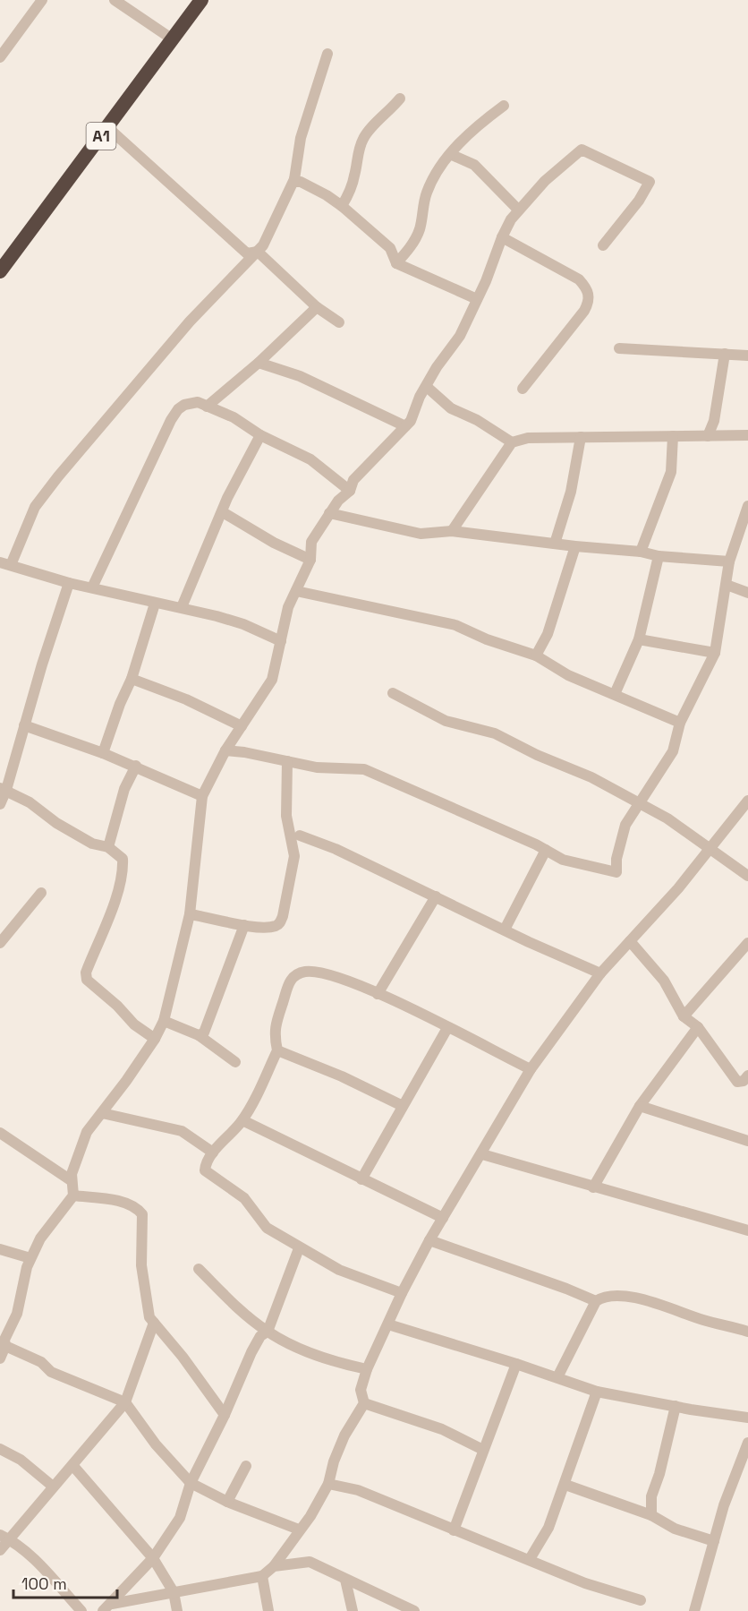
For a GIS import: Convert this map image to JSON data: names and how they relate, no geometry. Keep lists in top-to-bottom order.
{
  "streets": {
    "highway": ["A1"]
  },
  "scale_bar": "100 m"
}
